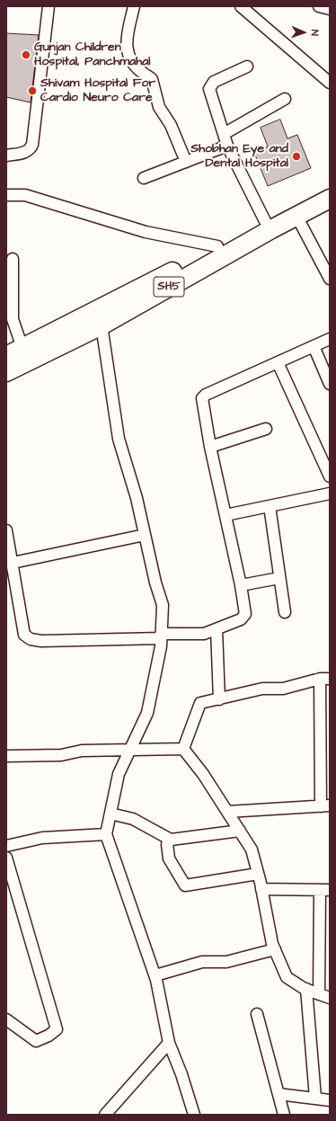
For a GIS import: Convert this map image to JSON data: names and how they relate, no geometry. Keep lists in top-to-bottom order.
{
  "streets": {
    "main road": ["SH5"]
  },
  "places": ["Gunjan Children Hospital, Panchmahal", "Shivam Hospital For Cardio Neuro Care", "Shobhan Eye and Dental Hospital"],
  "north": "right"
}
